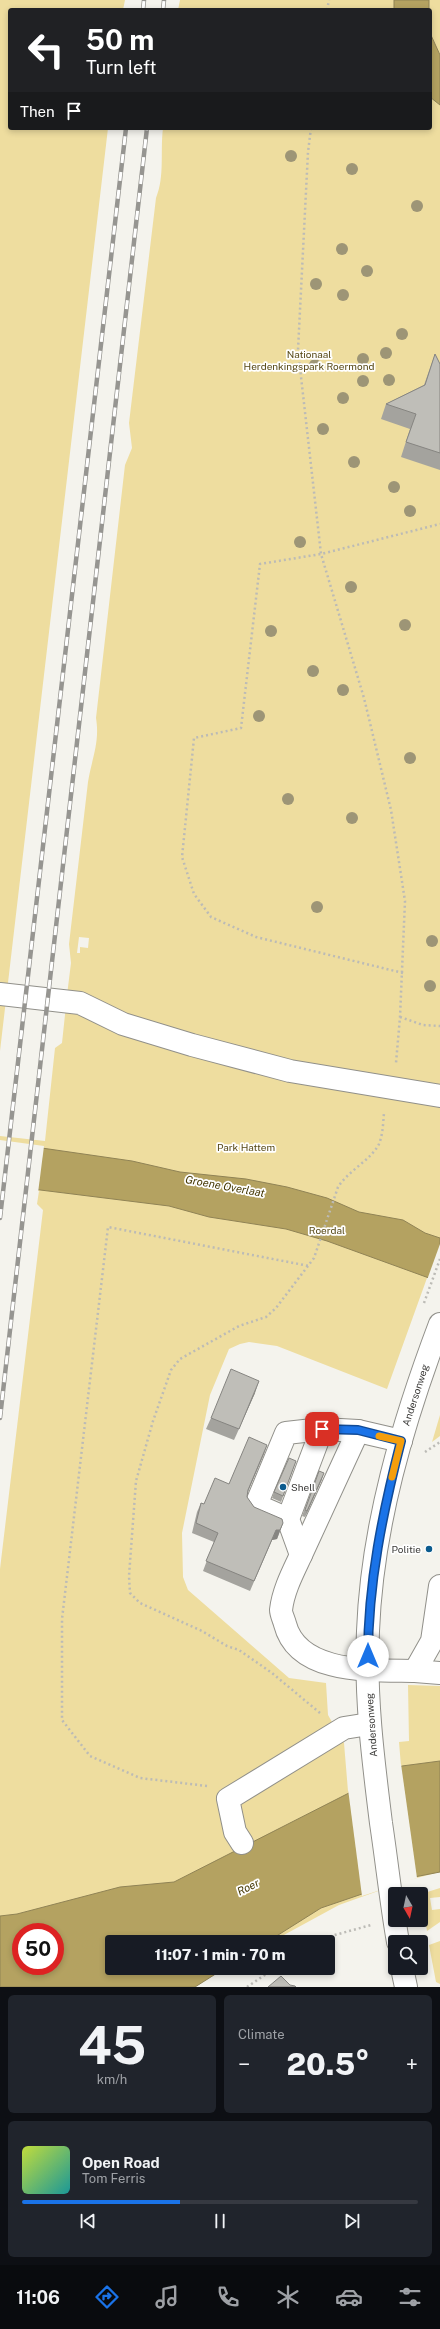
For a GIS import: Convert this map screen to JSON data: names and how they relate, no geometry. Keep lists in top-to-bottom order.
{
  "streets": {
    "main road": ["Andersonweg"]
  },
  "water": ["Groene Overlaat", "Roer"],
  "parks": ["Nationaal Herdenkingspark Roermond", "Park Hattem", "Roerdal"],
  "places": ["Shell", "Politie"],
  "north": "bottom",
  "page": {
    "turn": ["50 m", "Turn left"],
    "then": "Then",
    "limit": "50",
    "trip": "11:07 · 1 min · 70 m",
    "tile": [
      ["45", "km/h"],
      "Climate"
    ],
    "heat": ["−", "20.5°", "+"],
    "song": ["Open Road", "Tom Ferris"],
    "tabs": "11:06"
  }
}
